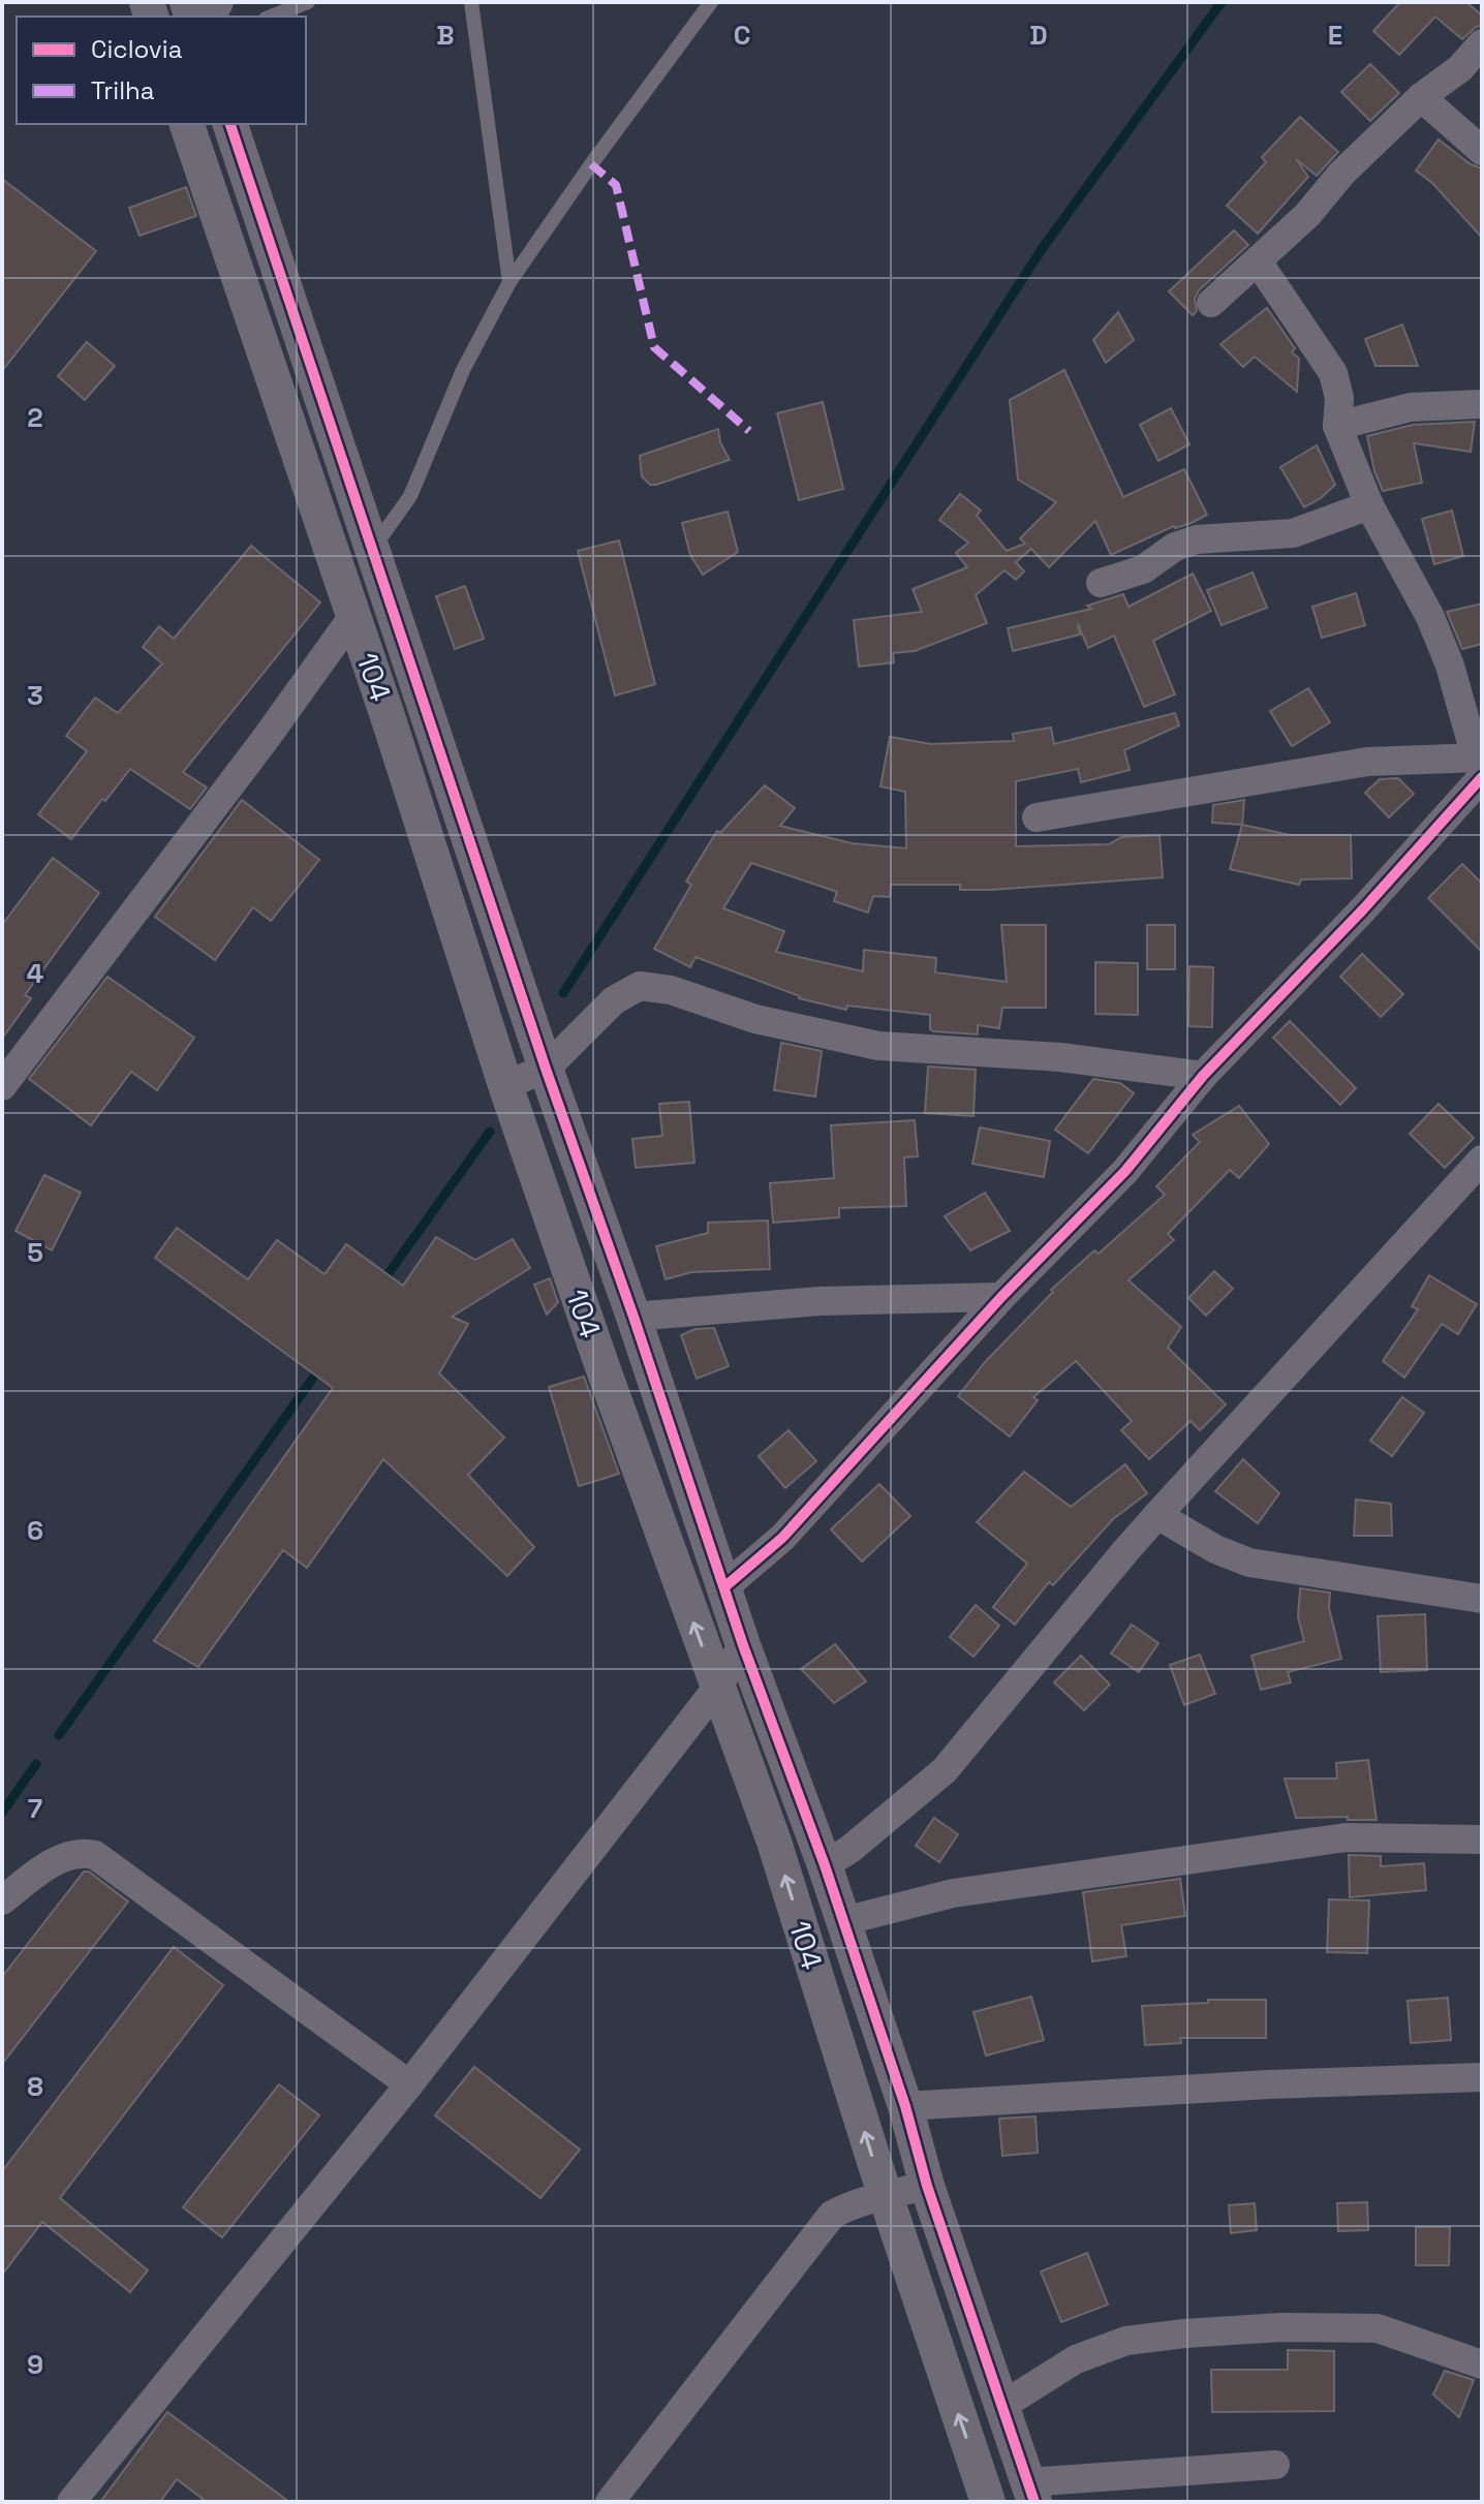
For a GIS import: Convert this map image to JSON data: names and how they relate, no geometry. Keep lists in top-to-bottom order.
{
  "streets": {
    "street": ["104"]
  },
  "legend": ["Ciclovia", "Trilha"],
  "grid": {
    "columns": [
      "B",
      "C",
      "D",
      "E"
    ],
    "rows": [
      "2",
      "3",
      "4",
      "5",
      "6",
      "7",
      "8",
      "9"
    ]
  }
}
